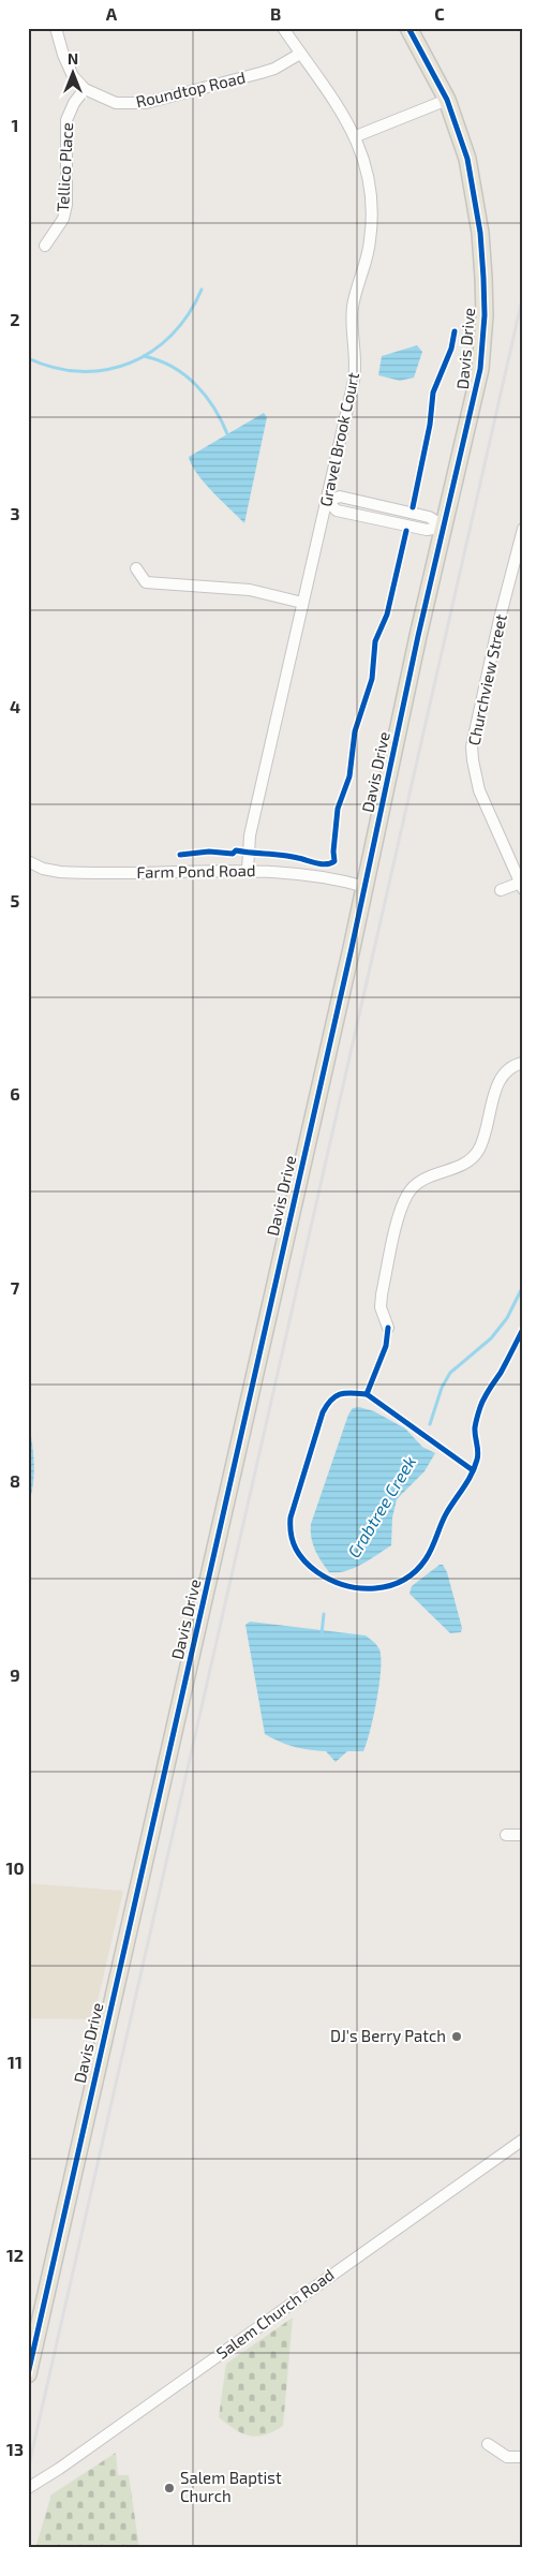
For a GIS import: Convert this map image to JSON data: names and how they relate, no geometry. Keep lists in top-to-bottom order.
{
  "streets": {
    "main road": ["Davis Drive"],
    "street": [
      "Roundtop Road",
      "Tellico Place",
      "Gravel Brook Court",
      "Churchview Street",
      "Farm Pond Road",
      "Salem Church Road"
    ]
  },
  "crossings": [
    ["Roundtop Road", "Tellico Place"],
    ["Roundtop Road", "Gravel Brook Court"],
    ["Davis Drive", "Farm Pond Road"],
    ["Gravel Brook Court", "Farm Pond Road"]
  ],
  "water": ["Crabtree Creek"],
  "places": ["DJ's Berry Patch", "Salem Baptist Church"],
  "north": "top",
  "grid": {
    "columns": ["A", "B", "C"],
    "rows": [
      "1",
      "2",
      "3",
      "4",
      "5",
      "6",
      "7",
      "8",
      "9",
      "10",
      "11",
      "12",
      "13"
    ]
  }
}
